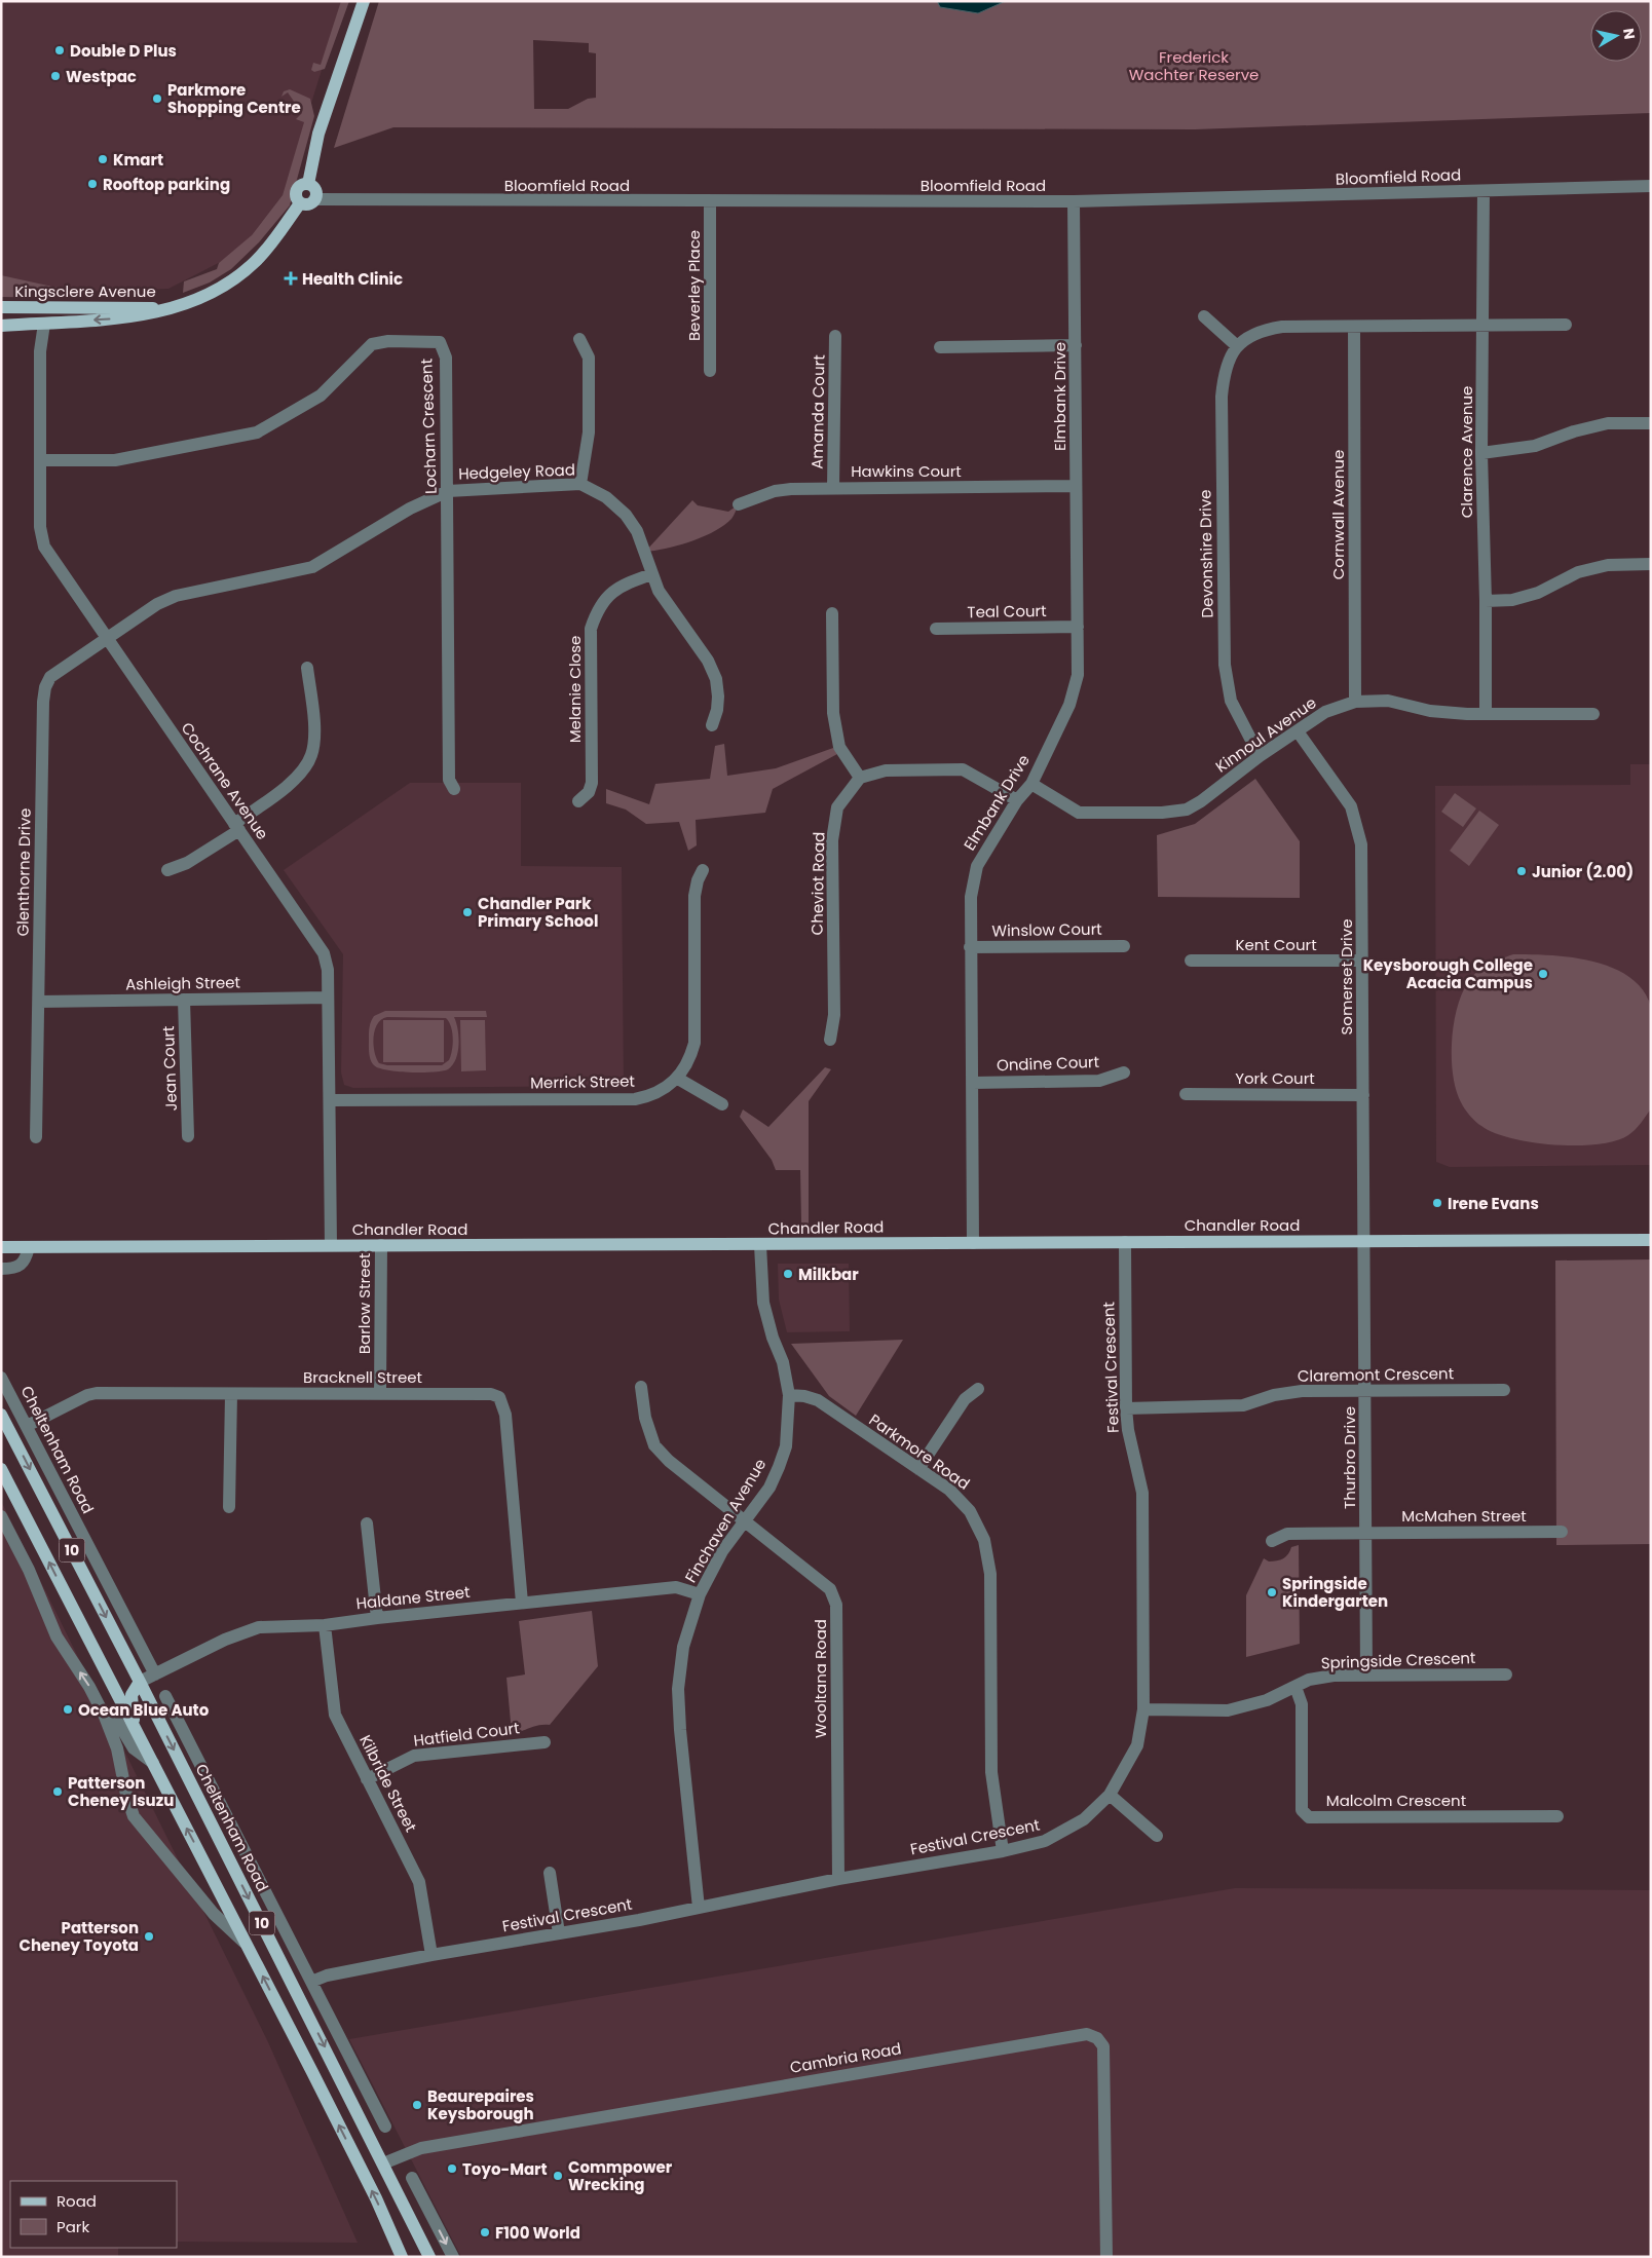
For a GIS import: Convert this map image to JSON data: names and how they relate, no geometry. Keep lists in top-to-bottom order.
{
  "streets": {
    "main road": [
      "Kingsclere Avenue",
      "Chandler Road",
      "Cheltenham Road",
      "10"
    ],
    "street": [
      "Bloomfield Road",
      "Beverley Place",
      "Elmbank Drive",
      "Amanda Court",
      "Locharn Crescent",
      "Clarence Avenue",
      "Hawkins Court",
      "Hedgeley Road",
      "Cornwall Avenue",
      "Devonshire Drive",
      "Teal Court",
      "Melanie Close",
      "Kinnoul Avenue",
      "Cochrane Avenue",
      "Glenthorne Drive",
      "Cheviot Road",
      "Winslow Court",
      "Kent Court",
      "Somerset Drive",
      "Ashleigh Street",
      "Ondine Court",
      "Jean Court",
      "York Court",
      "Merrick Street",
      "Barlow Street",
      "Festival Crescent",
      "Claremont Crescent",
      "Bracknell Street",
      "Parkmore Road",
      "Thurbro Drive",
      "McMahen Street",
      "Finchaven Avenue",
      "Haldane Street",
      "Springside Crescent",
      "Wooltana Road",
      "Hatfield Court",
      "Kilbride Street",
      "Malcolm Crescent",
      "Cambria Road"
    ]
  },
  "crossings": [
    ["Bloomfield Road", "Beverley Place"],
    ["Bloomfield Road", "Kingsclere Avenue"],
    ["Bloomfield Road", "Elmbank Drive"],
    ["Bloomfield Road", "Clarence Avenue"],
    ["Kingsclere Avenue", "Cochrane Avenue"],
    ["Elmbank Drive", "Hawkins Court"],
    ["Elmbank Drive", "Teal Court"],
    ["Elmbank Drive", "Kinnoul Avenue"],
    ["Elmbank Drive", "Winslow Court"],
    ["Elmbank Drive", "Ondine Court"],
    ["Elmbank Drive", "Chandler Road"],
    ["Amanda Court", "Hawkins Court"],
    ["Locharn Crescent", "Hedgeley Road"],
    ["Locharn Crescent", "Cochrane Avenue"],
    ["Clarence Avenue", "Kinnoul Avenue"],
    ["Hedgeley Road", "Melanie Close"],
    ["Hedgeley Road", "Cochrane Avenue"],
    ["Hedgeley Road", "Glenthorne Drive"],
    ["Cornwall Avenue", "Kinnoul Avenue"],
    ["Devonshire Drive", "Kinnoul Avenue"],
    ["Kinnoul Avenue", "Somerset Drive"],
    ["Cochrane Avenue", "Glenthorne Drive"],
    ["Cochrane Avenue", "Ashleigh Street"],
    ["Cochrane Avenue", "Merrick Street"],
    ["Cochrane Avenue", "Chandler Road"],
    ["Glenthorne Drive", "Ashleigh Street"],
    ["Kent Court", "Somerset Drive"],
    ["Somerset Drive", "York Court"],
    ["Somerset Drive", "Chandler Road"],
    ["Somerset Drive", "Thurbro Drive"],
    ["Ashleigh Street", "Jean Court"],
    ["Chandler Road", "Barlow Street"],
    ["Chandler Road", "Festival Crescent"],
    ["Chandler Road", "Thurbro Drive"],
    ["Barlow Street", "Bracknell Street"],
    ["Festival Crescent", "Claremont Crescent"],
    ["Festival Crescent", "Cheltenham Road"],
    ["Festival Crescent", "Parkmore Road"],
    ["Festival Crescent", "Finchaven Avenue"],
    ["Festival Crescent", "Springside Crescent"],
    ["Festival Crescent", "Wooltana Road"],
    ["Festival Crescent", "Kilbride Street"],
    ["Claremont Crescent", "Thurbro Drive"],
    ["Bracknell Street", "Cheltenham Road"],
    ["Bracknell Street", "Haldane Street"],
    ["Cheltenham Road", "Haldane Street"],
    ["Cheltenham Road", "Cambria Road"],
    ["Parkmore Road", "Finchaven Avenue"],
    ["Thurbro Drive", "McMahen Street"],
    ["Thurbro Drive", "Springside Crescent"],
    ["Finchaven Avenue", "Haldane Street"],
    ["Finchaven Avenue", "Wooltana Road"],
    ["Haldane Street", "Kilbride Street"],
    ["Springside Crescent", "Malcolm Crescent"],
    ["Hatfield Court", "Kilbride Street"]
  ],
  "parks": ["Frederick Wachter Reserve"],
  "places": {
    "other": [
      "Double D Plus",
      "Westpac",
      "Parkmore Shopping Centre",
      "Kmart",
      "Rooftop parking",
      "Junior (2.00)",
      "Chandler Park Primary School",
      "Keysborough College Acacia Campus",
      "Irene Evans",
      "Milkbar",
      "Springside Kindergarten",
      "Ocean Blue Auto",
      "Patterson Cheney Isuzu",
      "Patterson Cheney Toyota",
      "Beaurepaires Keysborough",
      "Toyo-Mart",
      "Commpower Wrecking",
      "F100 World"
    ],
    "health": ["Health Clinic"]
  },
  "legend": ["Road", "Park"],
  "north": "right"
}
